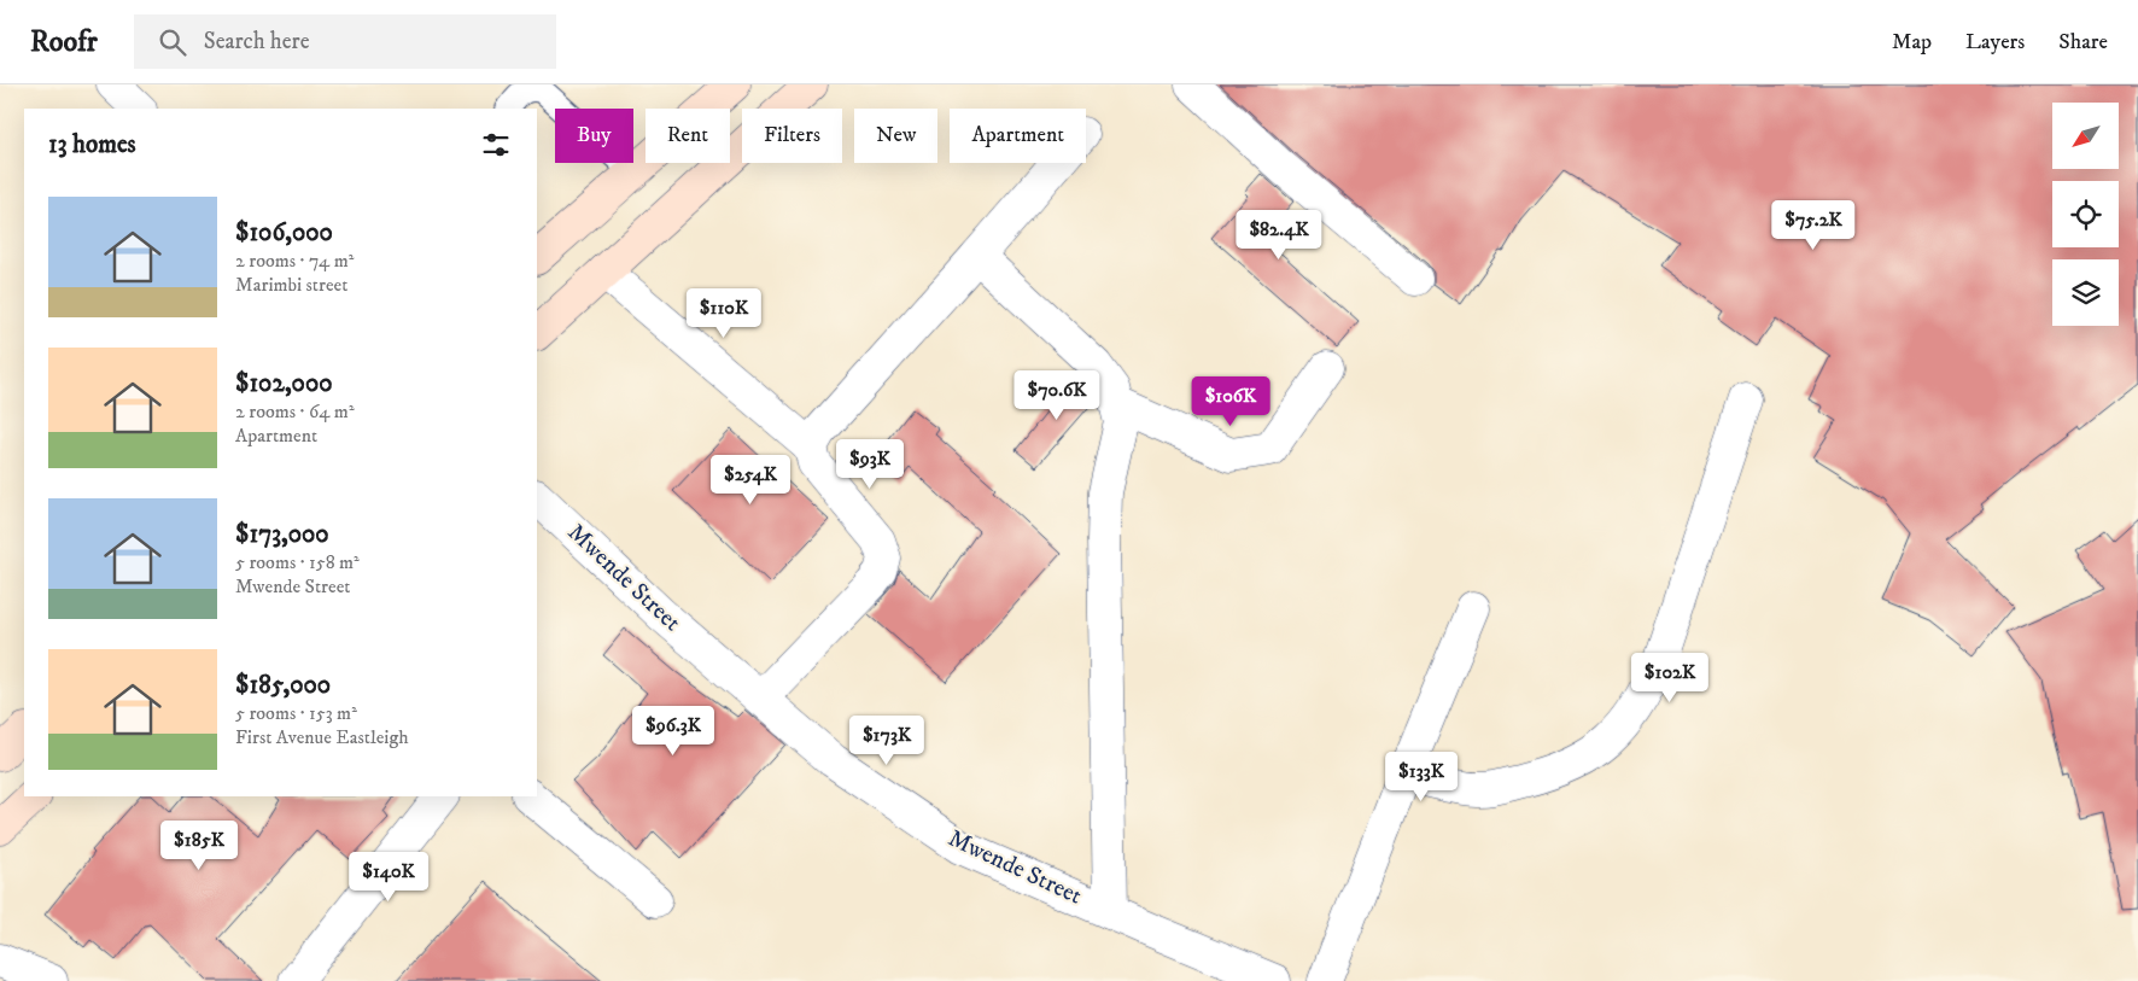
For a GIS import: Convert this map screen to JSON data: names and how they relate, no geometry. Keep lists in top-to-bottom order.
{
  "streets": {
    "street": ["Mwende Street"]
  },
  "north": "bottom left",
  "page": {
    "header": "Roofr",
    "search": "Search here",
    "nav": ["Map", "Layers", "Share"],
    "chip": [
      "Buy",
      "Rent",
      "Filters",
      "New",
      "Apartment"
    ],
    "heading": "13 homes",
    "list": [
      {
        "name": "$106,000",
        "note": "2 rooms · 74 m² · Marimbi street"
      },
      {
        "name": "$102,000",
        "note": "2 rooms · 64 m² · Apartment"
      },
      {
        "name": "$173,000",
        "note": "5 rooms · 158 m² · Mwende Street"
      },
      {
        "name": "$185,000",
        "note": "5 rooms · 153 m² · First Avenue Eastleigh"
      }
    ],
    "price": [
      "$75.2K",
      "$82.4K",
      "$110K",
      "$70.6K",
      "$106K",
      "$93K",
      "$254K",
      "$102K",
      "$96.3K",
      "$173K",
      "$133K",
      "$185K",
      "$140K"
    ]
  }
}
